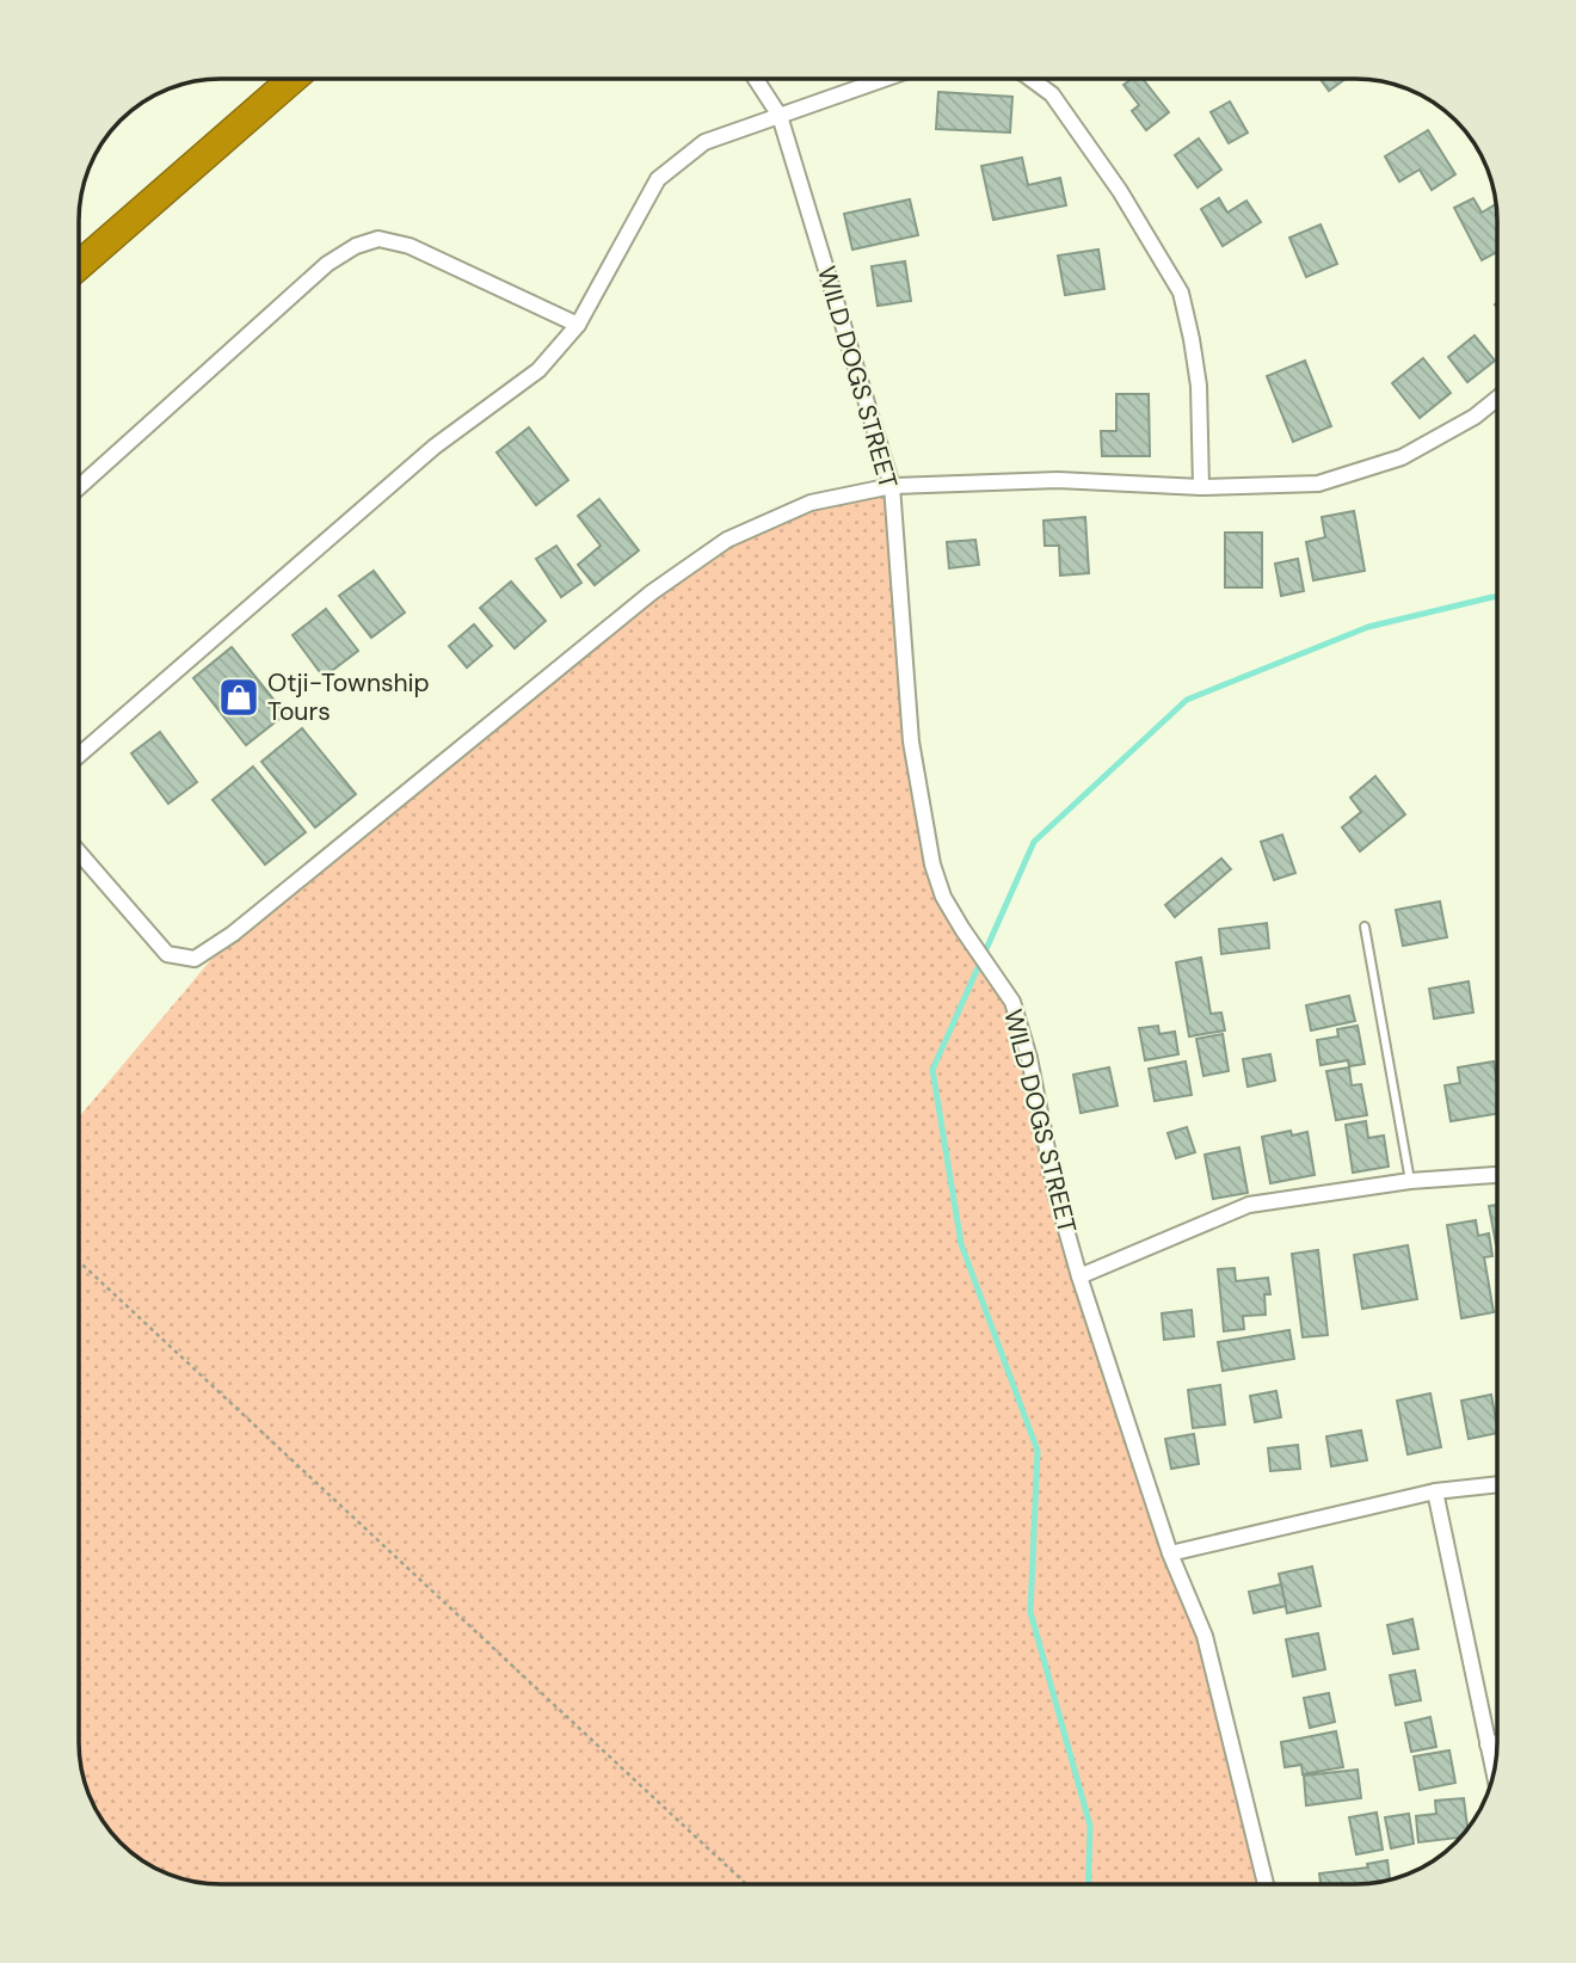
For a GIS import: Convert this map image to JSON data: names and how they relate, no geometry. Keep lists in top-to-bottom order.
{
  "streets": {
    "street": ["WILD DOGS STREET"]
  },
  "places": {
    "shop": ["Otji-Township Tours"]
  }
}
